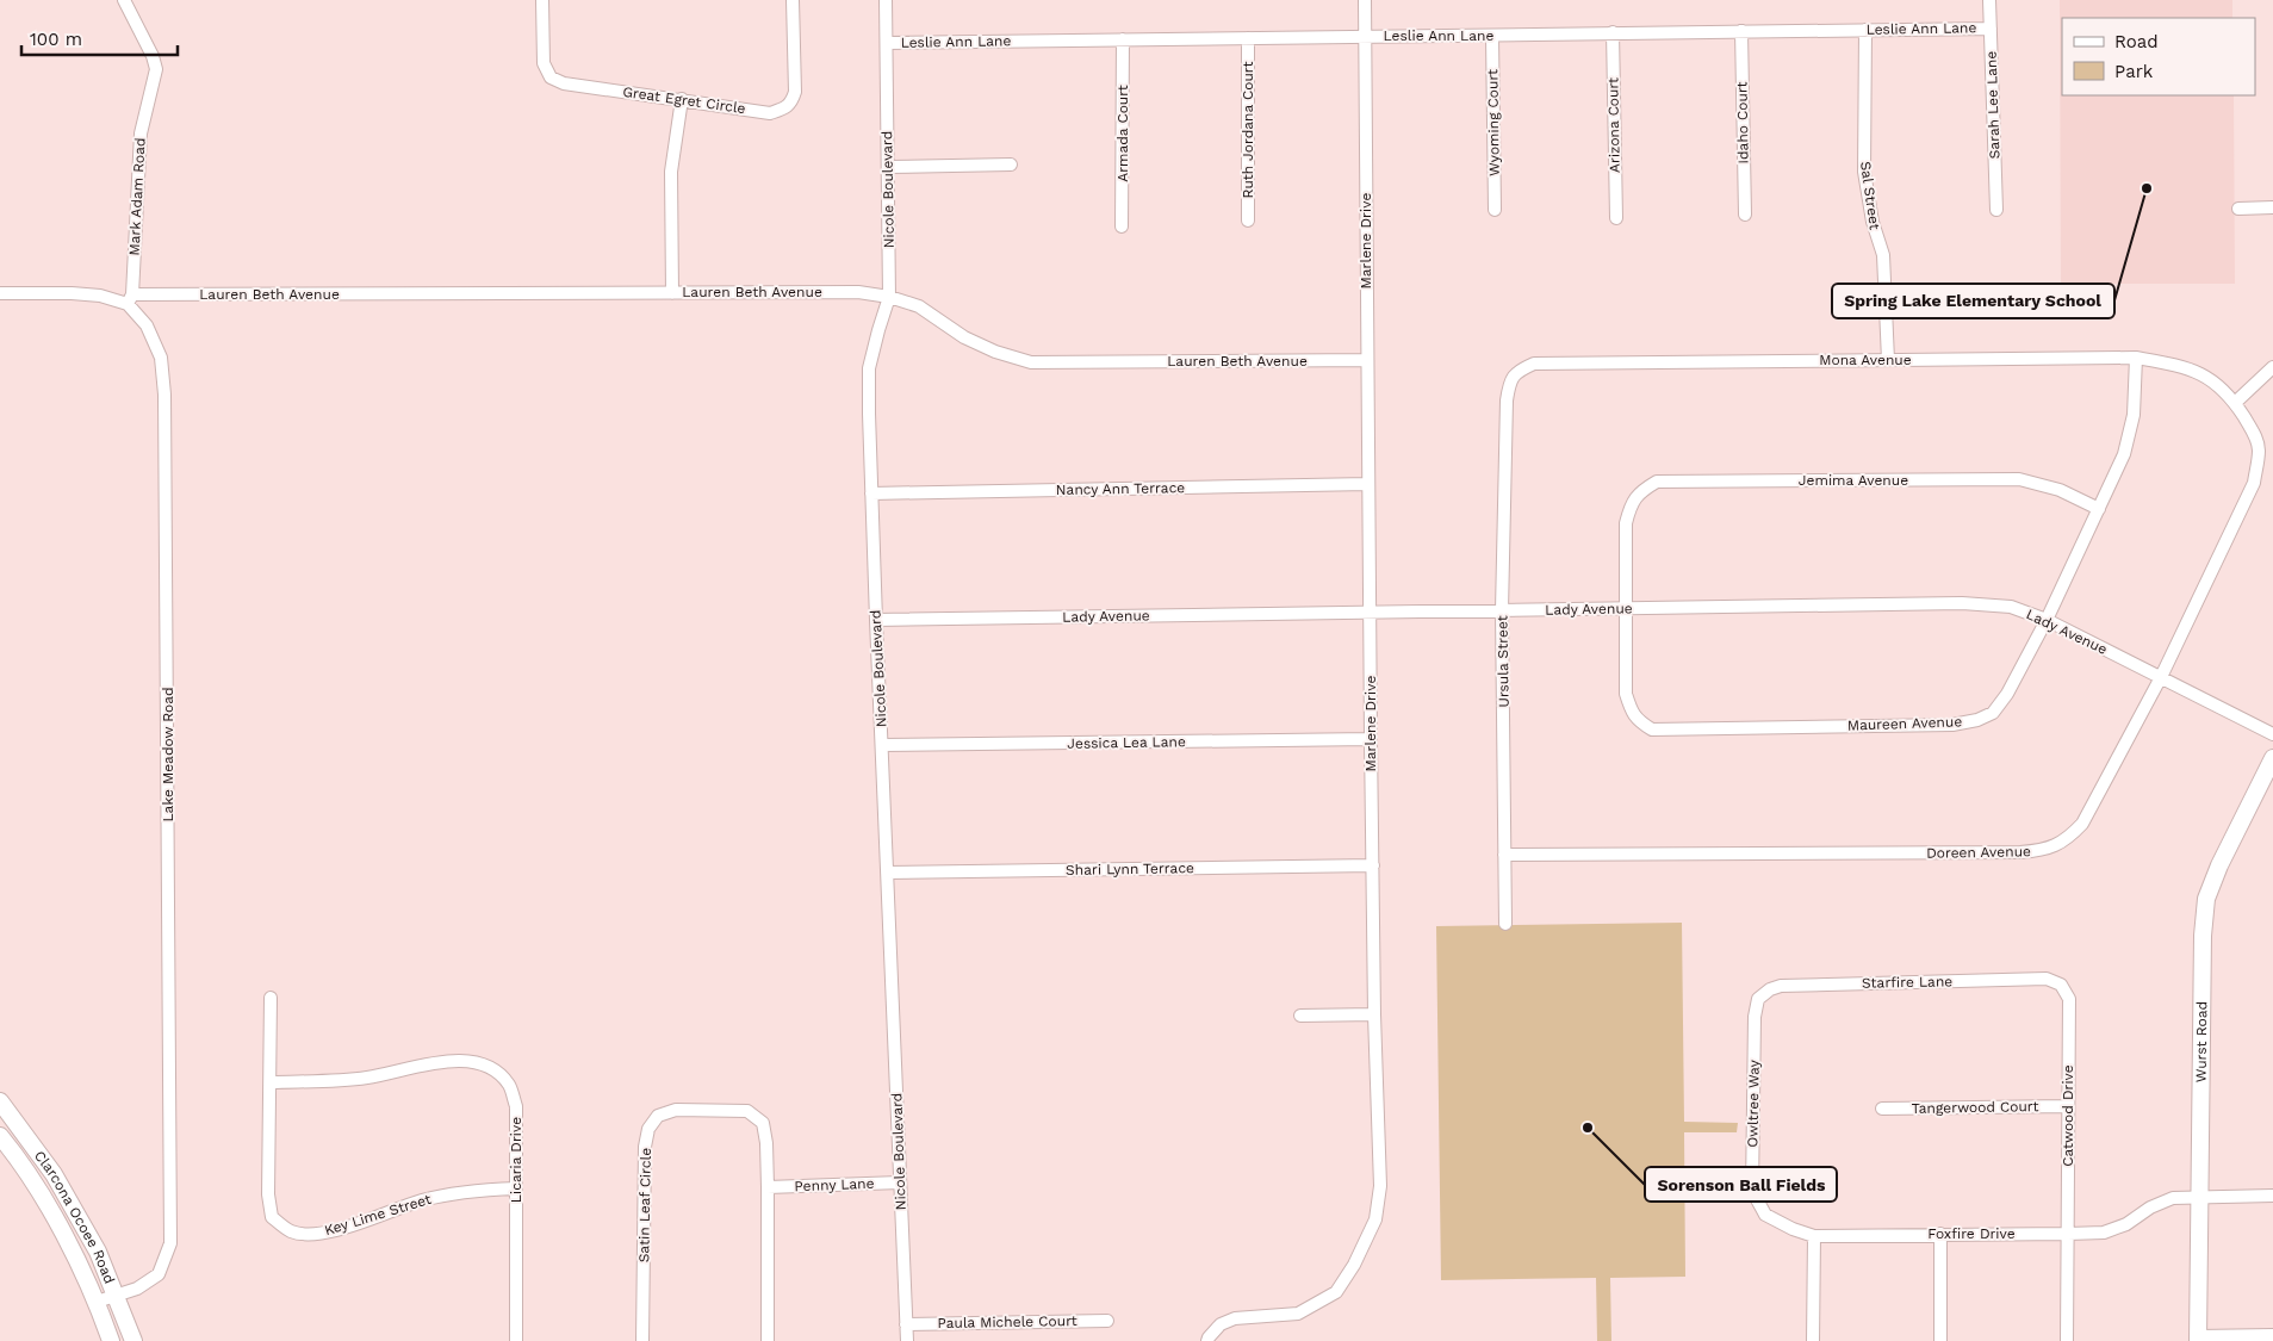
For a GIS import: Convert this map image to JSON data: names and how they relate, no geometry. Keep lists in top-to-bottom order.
{
  "streets": {
    "street": [
      "Leslie Ann Lane",
      "Great Egret Circle",
      "Sarah Lee Lane",
      "Wyoming Court",
      "Idaho Court",
      "Arizona Court",
      "Ruth Jordana Court",
      "Armada Court",
      "Nicole Boulevard",
      "Sal Street",
      "Mark Adam Road",
      "Marlene Drive",
      "Lauren Beth Avenue",
      "Mona Avenue",
      "Jemima Avenue",
      "Nancy Ann Terrace",
      "Lady Avenue",
      "Ursula Street",
      "Maureen Avenue",
      "Jessica Lea Lane",
      "Lake Meadow Road",
      "Doreen Avenue",
      "Shari Lynn Terrace",
      "Starfire Lane",
      "Wurst Road",
      "Owltree Way",
      "Tangerwood Court",
      "Catwood Drive",
      "Licaria Drive",
      "Penny Lane",
      "Satin Leaf Circle",
      "Key Lime Street",
      "Clarcona Ocoee Road",
      "Foxfire Drive",
      "Paula Michele Court"
    ]
  },
  "crossings": [
    ["Leslie Ann Lane", "Sarah Lee Lane"],
    ["Leslie Ann Lane", "Wyoming Court"],
    ["Leslie Ann Lane", "Idaho Court"],
    ["Leslie Ann Lane", "Arizona Court"],
    ["Leslie Ann Lane", "Ruth Jordana Court"],
    ["Leslie Ann Lane", "Armada Court"],
    ["Leslie Ann Lane", "Nicole Boulevard"],
    ["Leslie Ann Lane", "Sal Street"],
    ["Leslie Ann Lane", "Marlene Drive"],
    ["Nicole Boulevard", "Lauren Beth Avenue"],
    ["Nicole Boulevard", "Nancy Ann Terrace"],
    ["Nicole Boulevard", "Lady Avenue"],
    ["Nicole Boulevard", "Jessica Lea Lane"],
    ["Nicole Boulevard", "Shari Lynn Terrace"],
    ["Nicole Boulevard", "Penny Lane"],
    ["Nicole Boulevard", "Paula Michele Court"],
    ["Sal Street", "Mona Avenue"],
    ["Mark Adam Road", "Lauren Beth Avenue"],
    ["Mark Adam Road", "Lake Meadow Road"],
    ["Marlene Drive", "Lauren Beth Avenue"],
    ["Marlene Drive", "Nancy Ann Terrace"],
    ["Marlene Drive", "Lady Avenue"],
    ["Marlene Drive", "Jessica Lea Lane"],
    ["Marlene Drive", "Shari Lynn Terrace"],
    ["Lauren Beth Avenue", "Lake Meadow Road"],
    ["Mona Avenue", "Ursula Street"],
    ["Mona Avenue", "Maureen Avenue"],
    ["Mona Avenue", "Doreen Avenue"],
    ["Jemima Avenue", "Lady Avenue"],
    ["Jemima Avenue", "Maureen Avenue"],
    ["Lady Avenue", "Ursula Street"],
    ["Lady Avenue", "Maureen Avenue"],
    ["Lady Avenue", "Doreen Avenue"],
    ["Ursula Street", "Doreen Avenue"],
    ["Lake Meadow Road", "Clarcona Ocoee Road"],
    ["Starfire Lane", "Owltree Way"],
    ["Starfire Lane", "Catwood Drive"],
    ["Wurst Road", "Foxfire Drive"],
    ["Owltree Way", "Foxfire Drive"],
    ["Tangerwood Court", "Catwood Drive"],
    ["Catwood Drive", "Foxfire Drive"],
    ["Licaria Drive", "Key Lime Street"],
    ["Penny Lane", "Satin Leaf Circle"]
  ],
  "places": ["Spring Lake Elementary School", "Sorenson Ball Fields"],
  "legend": ["Road", "Park"],
  "scale_bar": "100 m"
}
